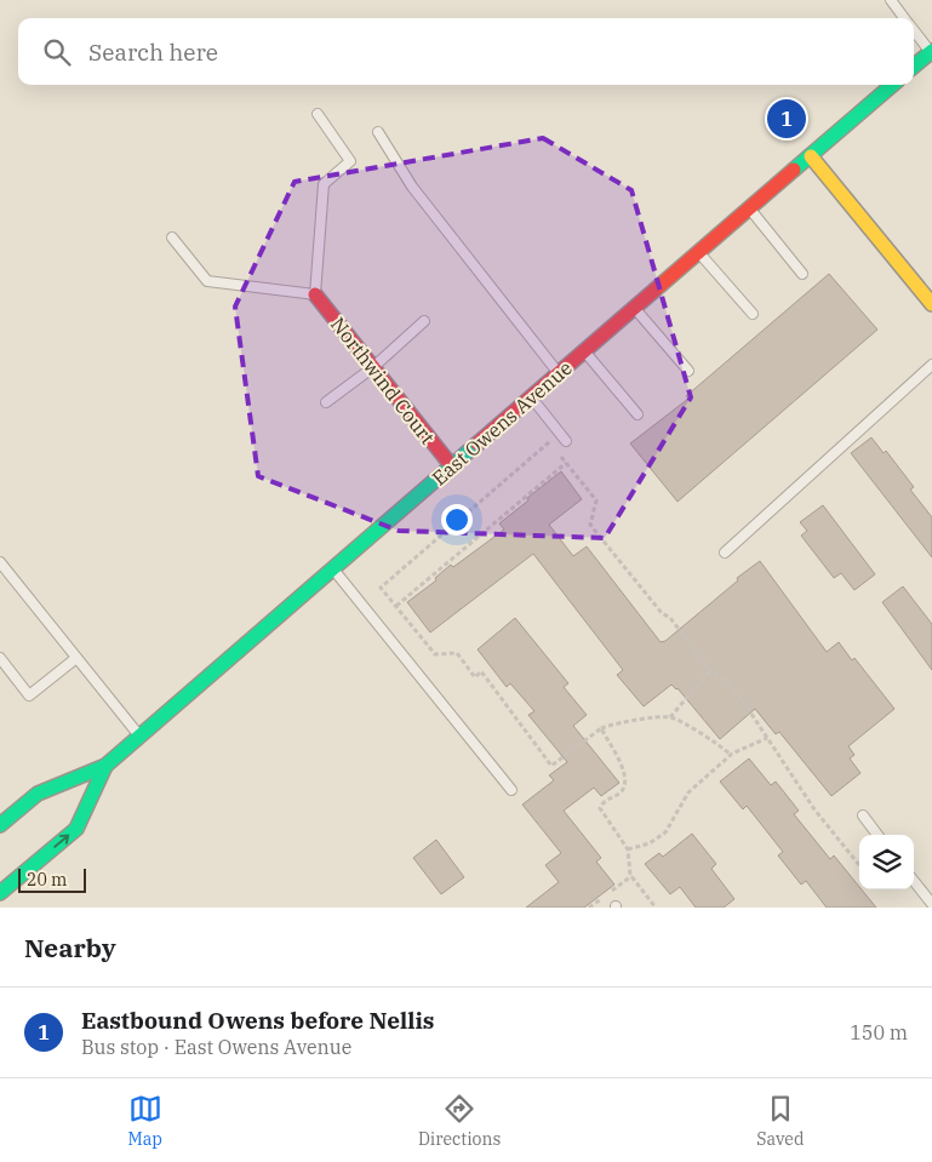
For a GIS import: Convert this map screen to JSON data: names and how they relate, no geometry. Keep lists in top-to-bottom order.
{
  "streets": {
    "main road": ["Northwind Court", "East Owens Avenue"]
  },
  "crossings": [
    ["Northwind Court", "East Owens Avenue"]
  ],
  "scale_bar": "20 m",
  "page": {
    "search": "Search here",
    "pins": "1",
    "scale": "20 m",
    "heading": "Nearby",
    "list": [
      {
        "mark": "1",
        "name": "Eastbound Owens before Nellis",
        "note": "Bus stop · East Owens Avenue",
        "value": "150 m"
      }
    ],
    "nav": ["Map", "Directions", "Saved"]
  }
}
